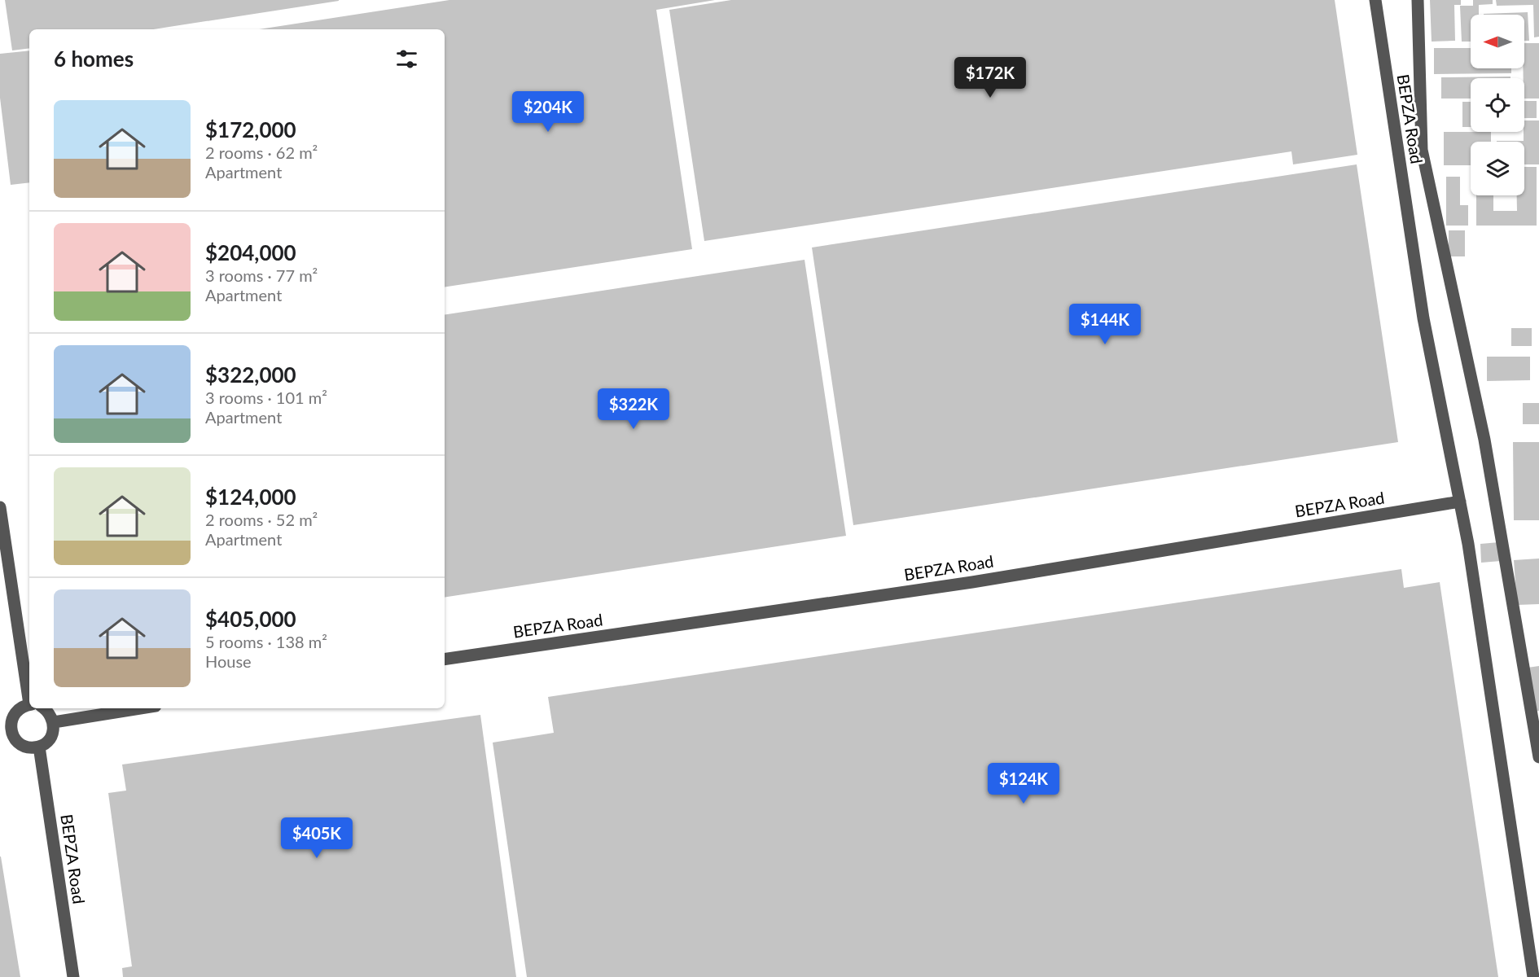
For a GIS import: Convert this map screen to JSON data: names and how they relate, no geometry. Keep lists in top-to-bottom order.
{
  "streets": {
    "street": ["BEPZA Road"]
  },
  "north": "left",
  "page": {
    "heading": "6 homes",
    "price": [
      "$172K",
      "$204K",
      "$144K",
      "$322K",
      "$124K",
      "$405K"
    ],
    "list": [
      {
        "name": "$172,000",
        "note": "2 rooms · 62 m² · Apartment"
      },
      {
        "name": "$204,000",
        "note": "3 rooms · 77 m² · Apartment"
      },
      {
        "name": "$322,000",
        "note": "3 rooms · 101 m² · Apartment"
      },
      {
        "name": "$124,000",
        "note": "2 rooms · 52 m² · Apartment"
      },
      {
        "name": "$405,000",
        "note": "5 rooms · 138 m² · House"
      }
    ]
  }
}
